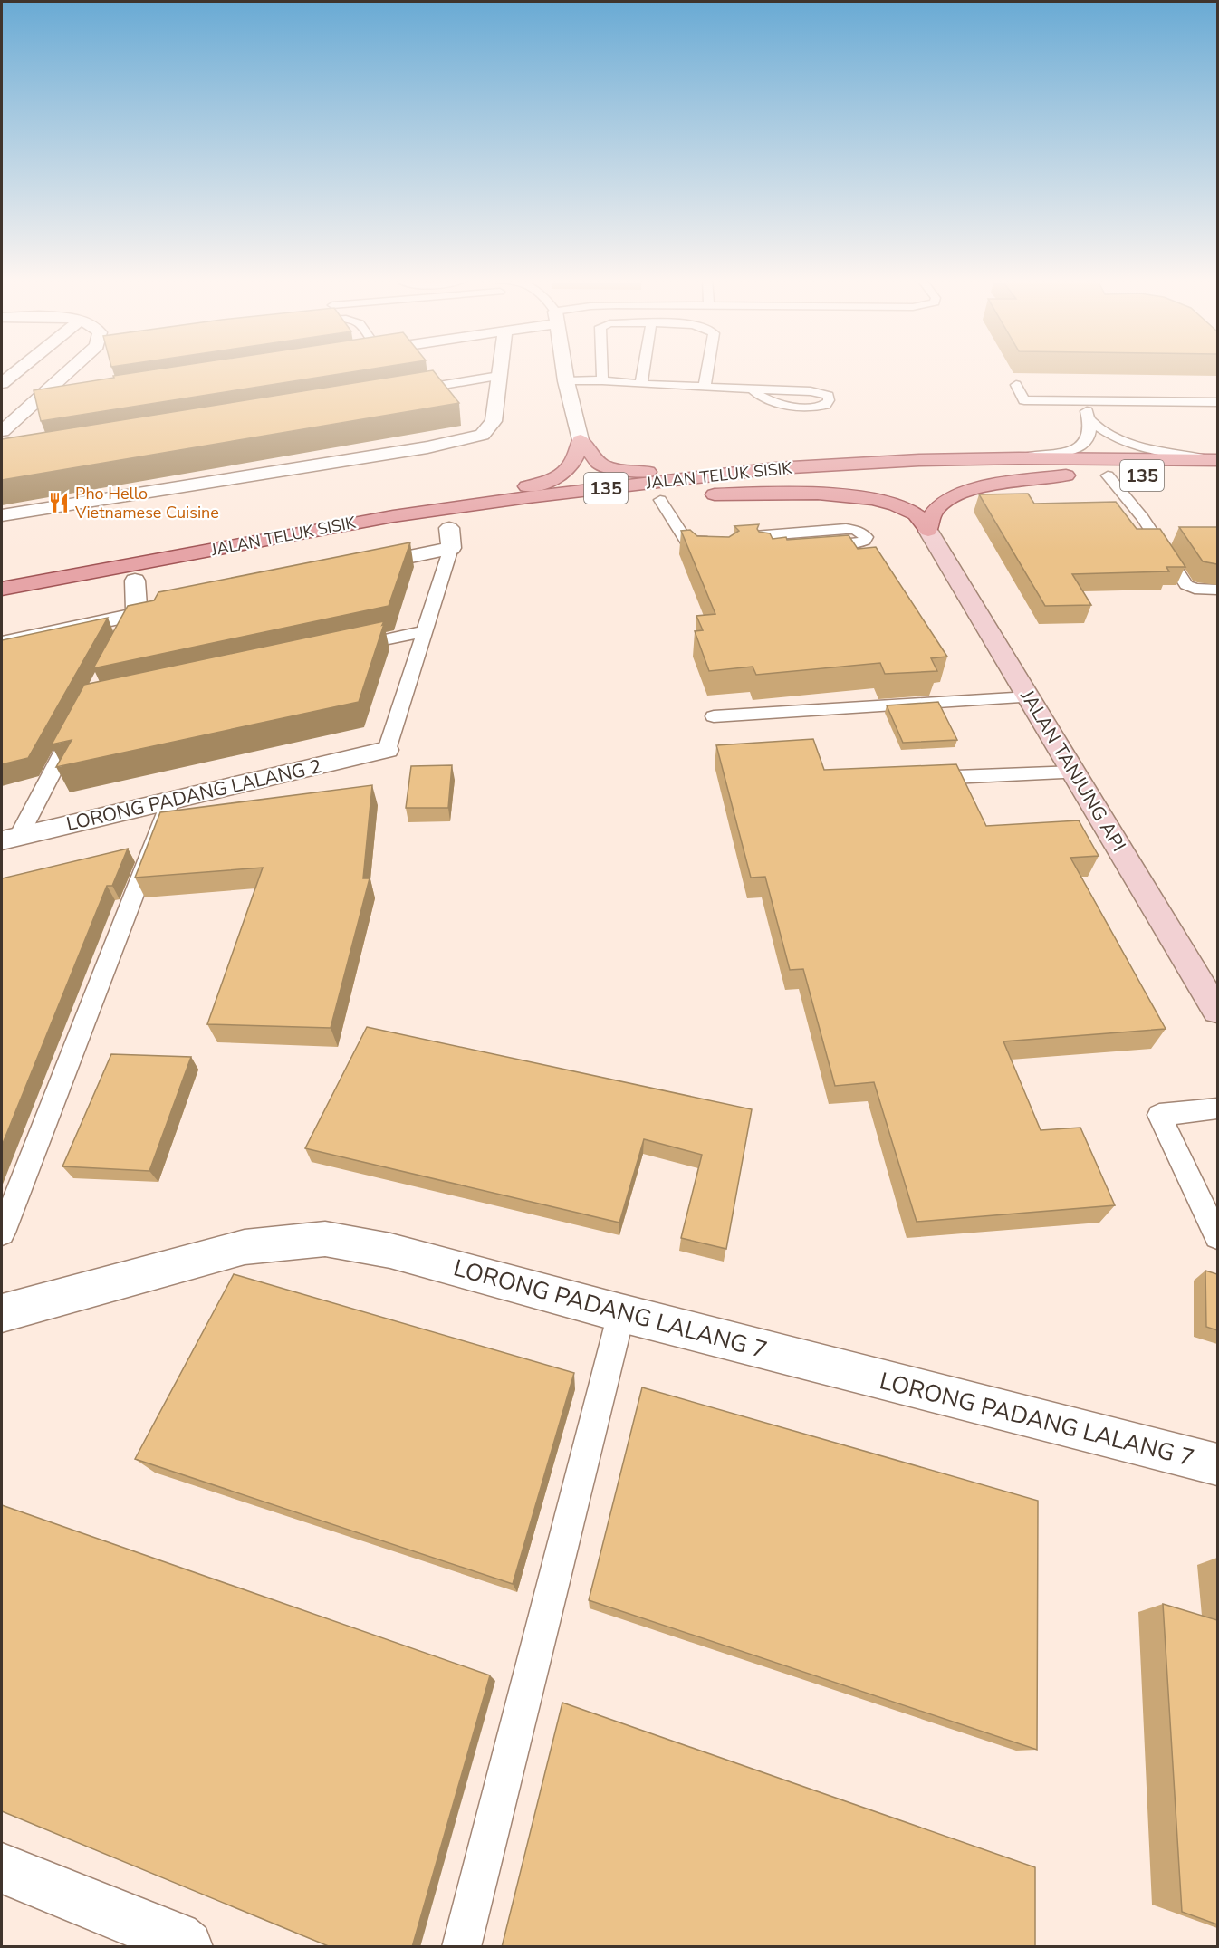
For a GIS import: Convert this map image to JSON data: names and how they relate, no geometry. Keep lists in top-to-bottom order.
{
  "streets": {
    "main road": ["JALAN TELUK SISIK", "135"],
    "street": ["JALAN TANJUNG API", "LORONG PADANG LALANG 2", "LORONG PADANG LALANG 7"]
  },
  "places": {
    "restaurant": ["Pho Hello Vietnamese Cuisine"]
  }
}
